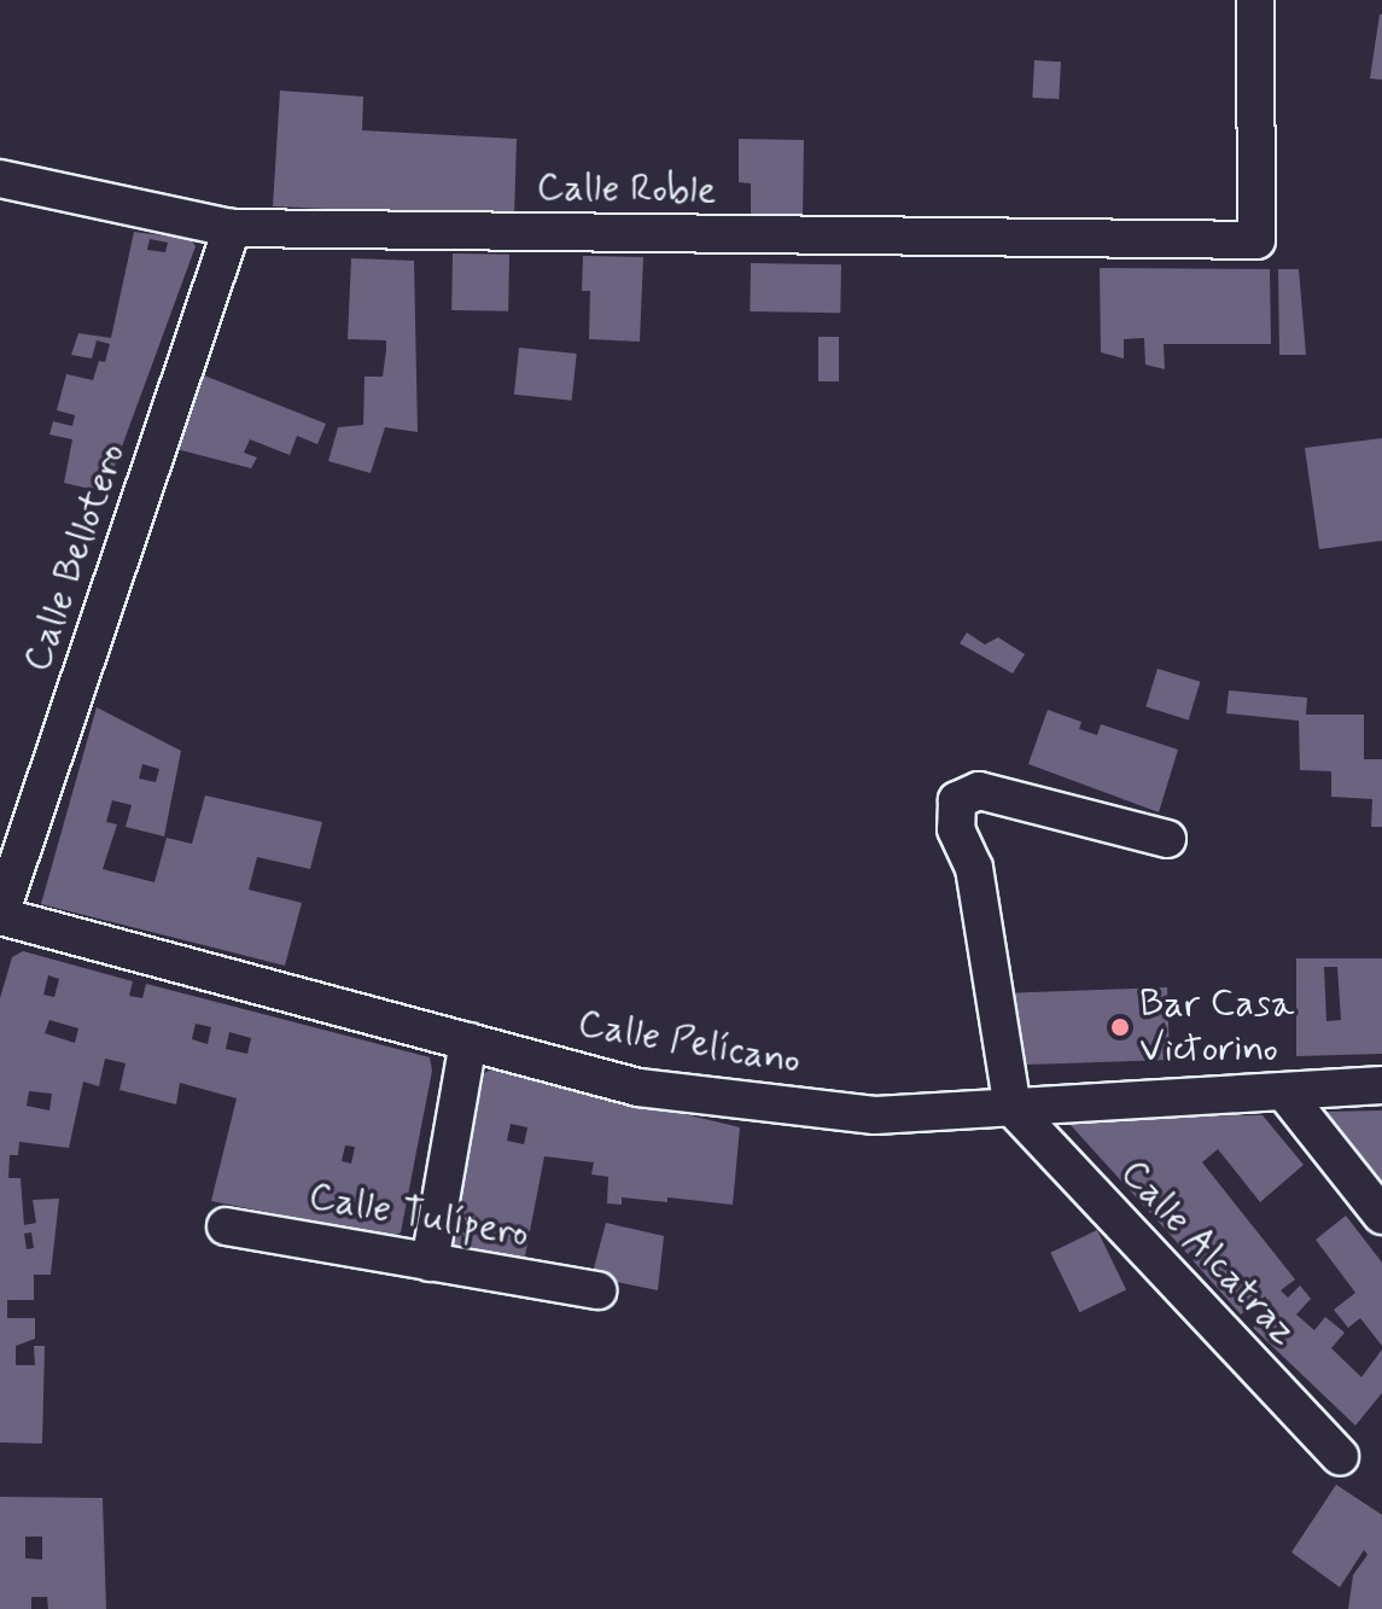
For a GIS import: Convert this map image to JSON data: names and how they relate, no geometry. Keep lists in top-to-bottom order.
{
  "streets": {
    "street": [
      "Calle Roble",
      "Calle Bellotero",
      "Calle Pelícano",
      "Calle Tulípero",
      "Calle Alcatraz"
    ]
  },
  "crossings": [
    ["Calle Roble", "Calle Bellotero"],
    ["Calle Bellotero", "Calle Pelícano"],
    ["Calle Pelícano", "Calle Alcatraz"]
  ],
  "places": ["Bar Casa Victorino"]
}
